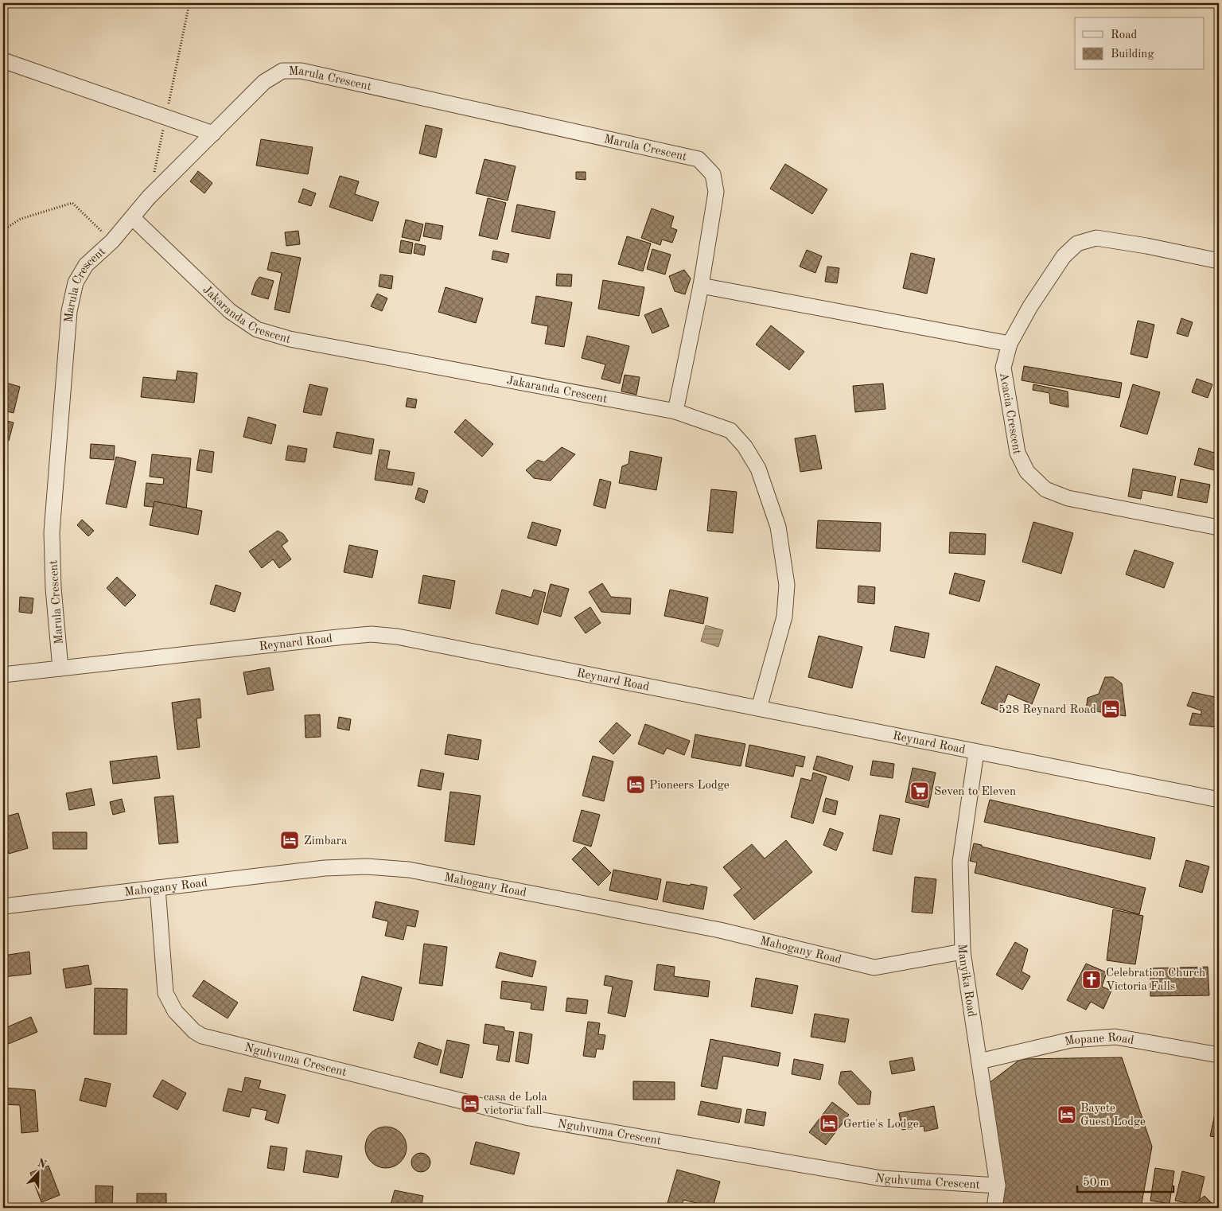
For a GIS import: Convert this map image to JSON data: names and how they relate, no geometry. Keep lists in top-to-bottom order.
{
  "streets": {
    "street": [
      "Marula Crescent",
      "Jakaranda Crescent",
      "Acacia Crescent",
      "Reynard Road",
      "Mahogany Road",
      "Manyika Road",
      "Mopane Road",
      "Nguhvuma Crescent"
    ]
  },
  "crossings": [
    ["Marula Crescent", "Jakaranda Crescent"],
    ["Marula Crescent", "Reynard Road"],
    ["Jakaranda Crescent", "Reynard Road"],
    ["Reynard Road", "Manyika Road"],
    ["Mahogany Road", "Manyika Road"],
    ["Mahogany Road", "Nguhvuma Crescent"],
    ["Manyika Road", "Mopane Road"],
    ["Manyika Road", "Nguhvuma Crescent"]
  ],
  "places": {
    "hotel": [
      "528 Reynard Road",
      "Pioneers Lodge",
      "Zimbara",
      "casa de Lola victoria fall",
      "Bayete Guest Lodge",
      "Gertie's Lodge"
    ],
    "supermarket": ["Seven to Eleven"],
    "church": ["Celebration Church Victoria Falls"]
  },
  "legend": ["Road", "Building"],
  "scale_bar": "50 m",
  "north": "top"
}
